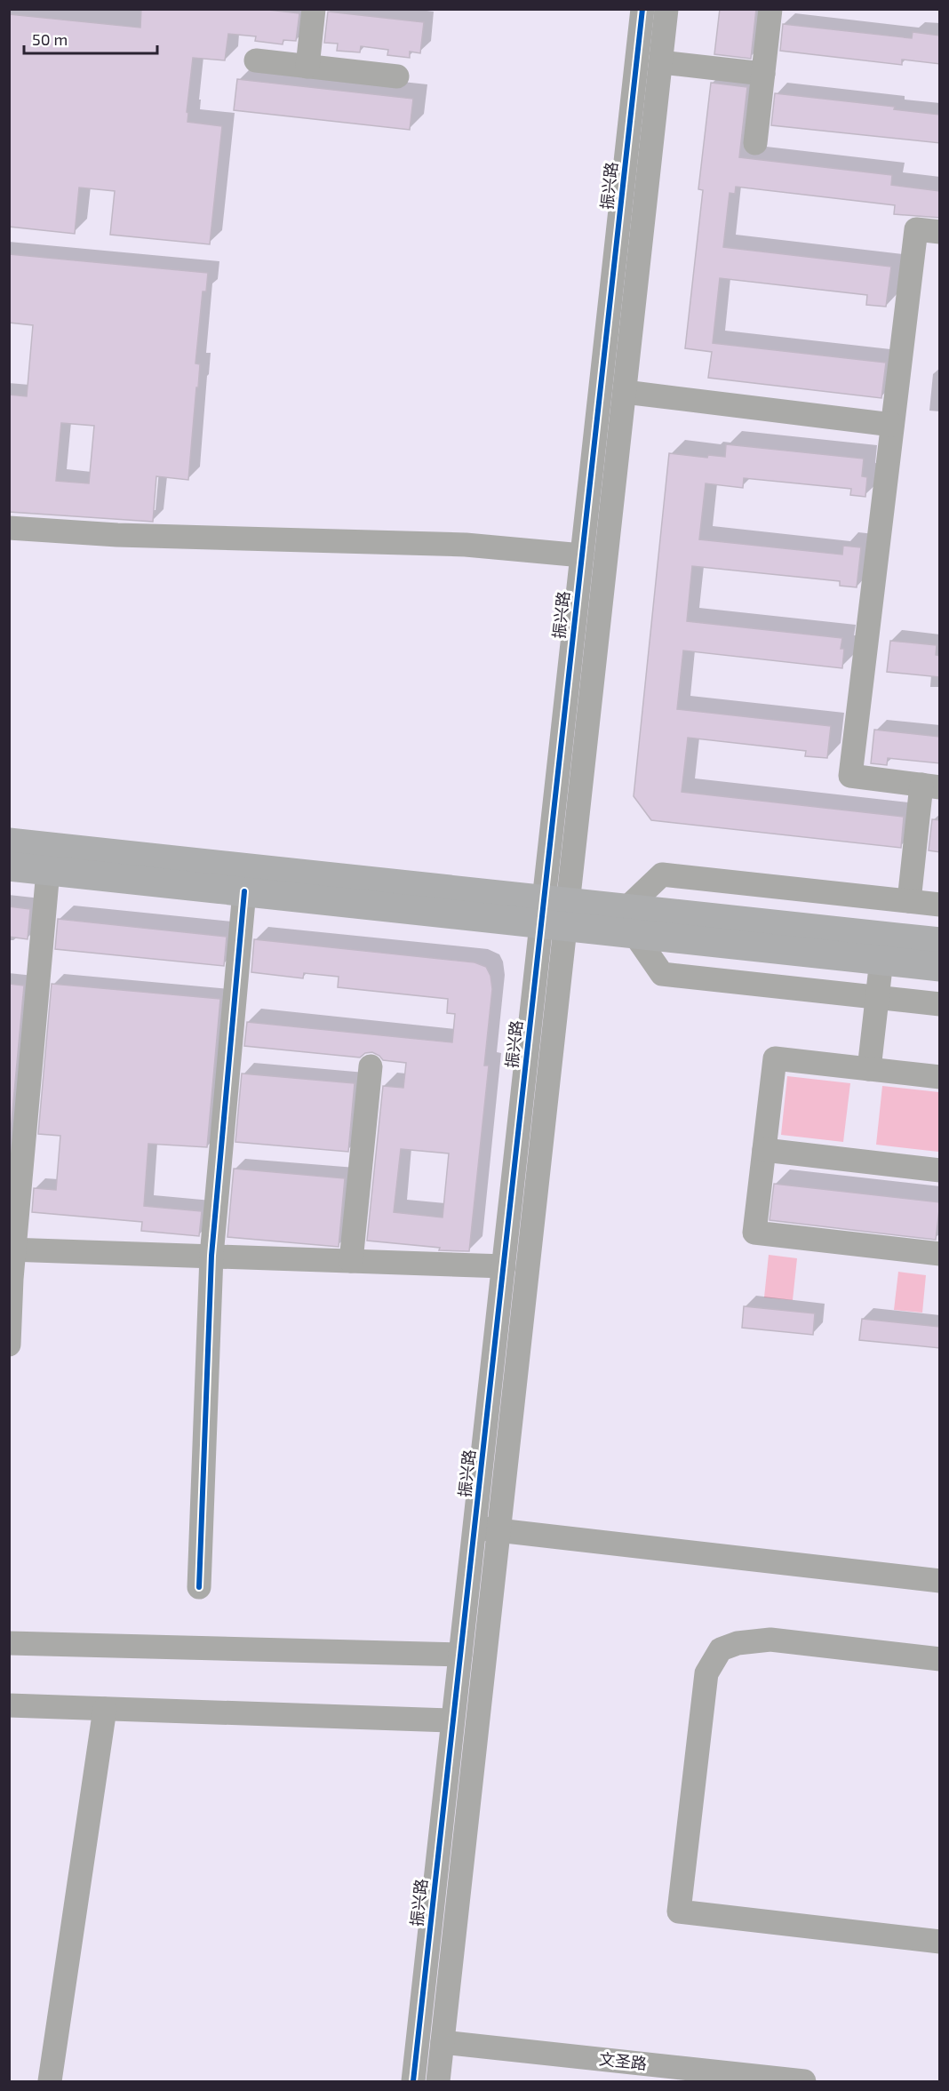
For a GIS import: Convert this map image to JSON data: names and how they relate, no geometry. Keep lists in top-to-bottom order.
{
  "streets": {
    "street": ["振兴路", "文圣路"]
  },
  "crossings": [
    ["振兴路", "文圣路"]
  ],
  "scale_bar": "50 m"
}
